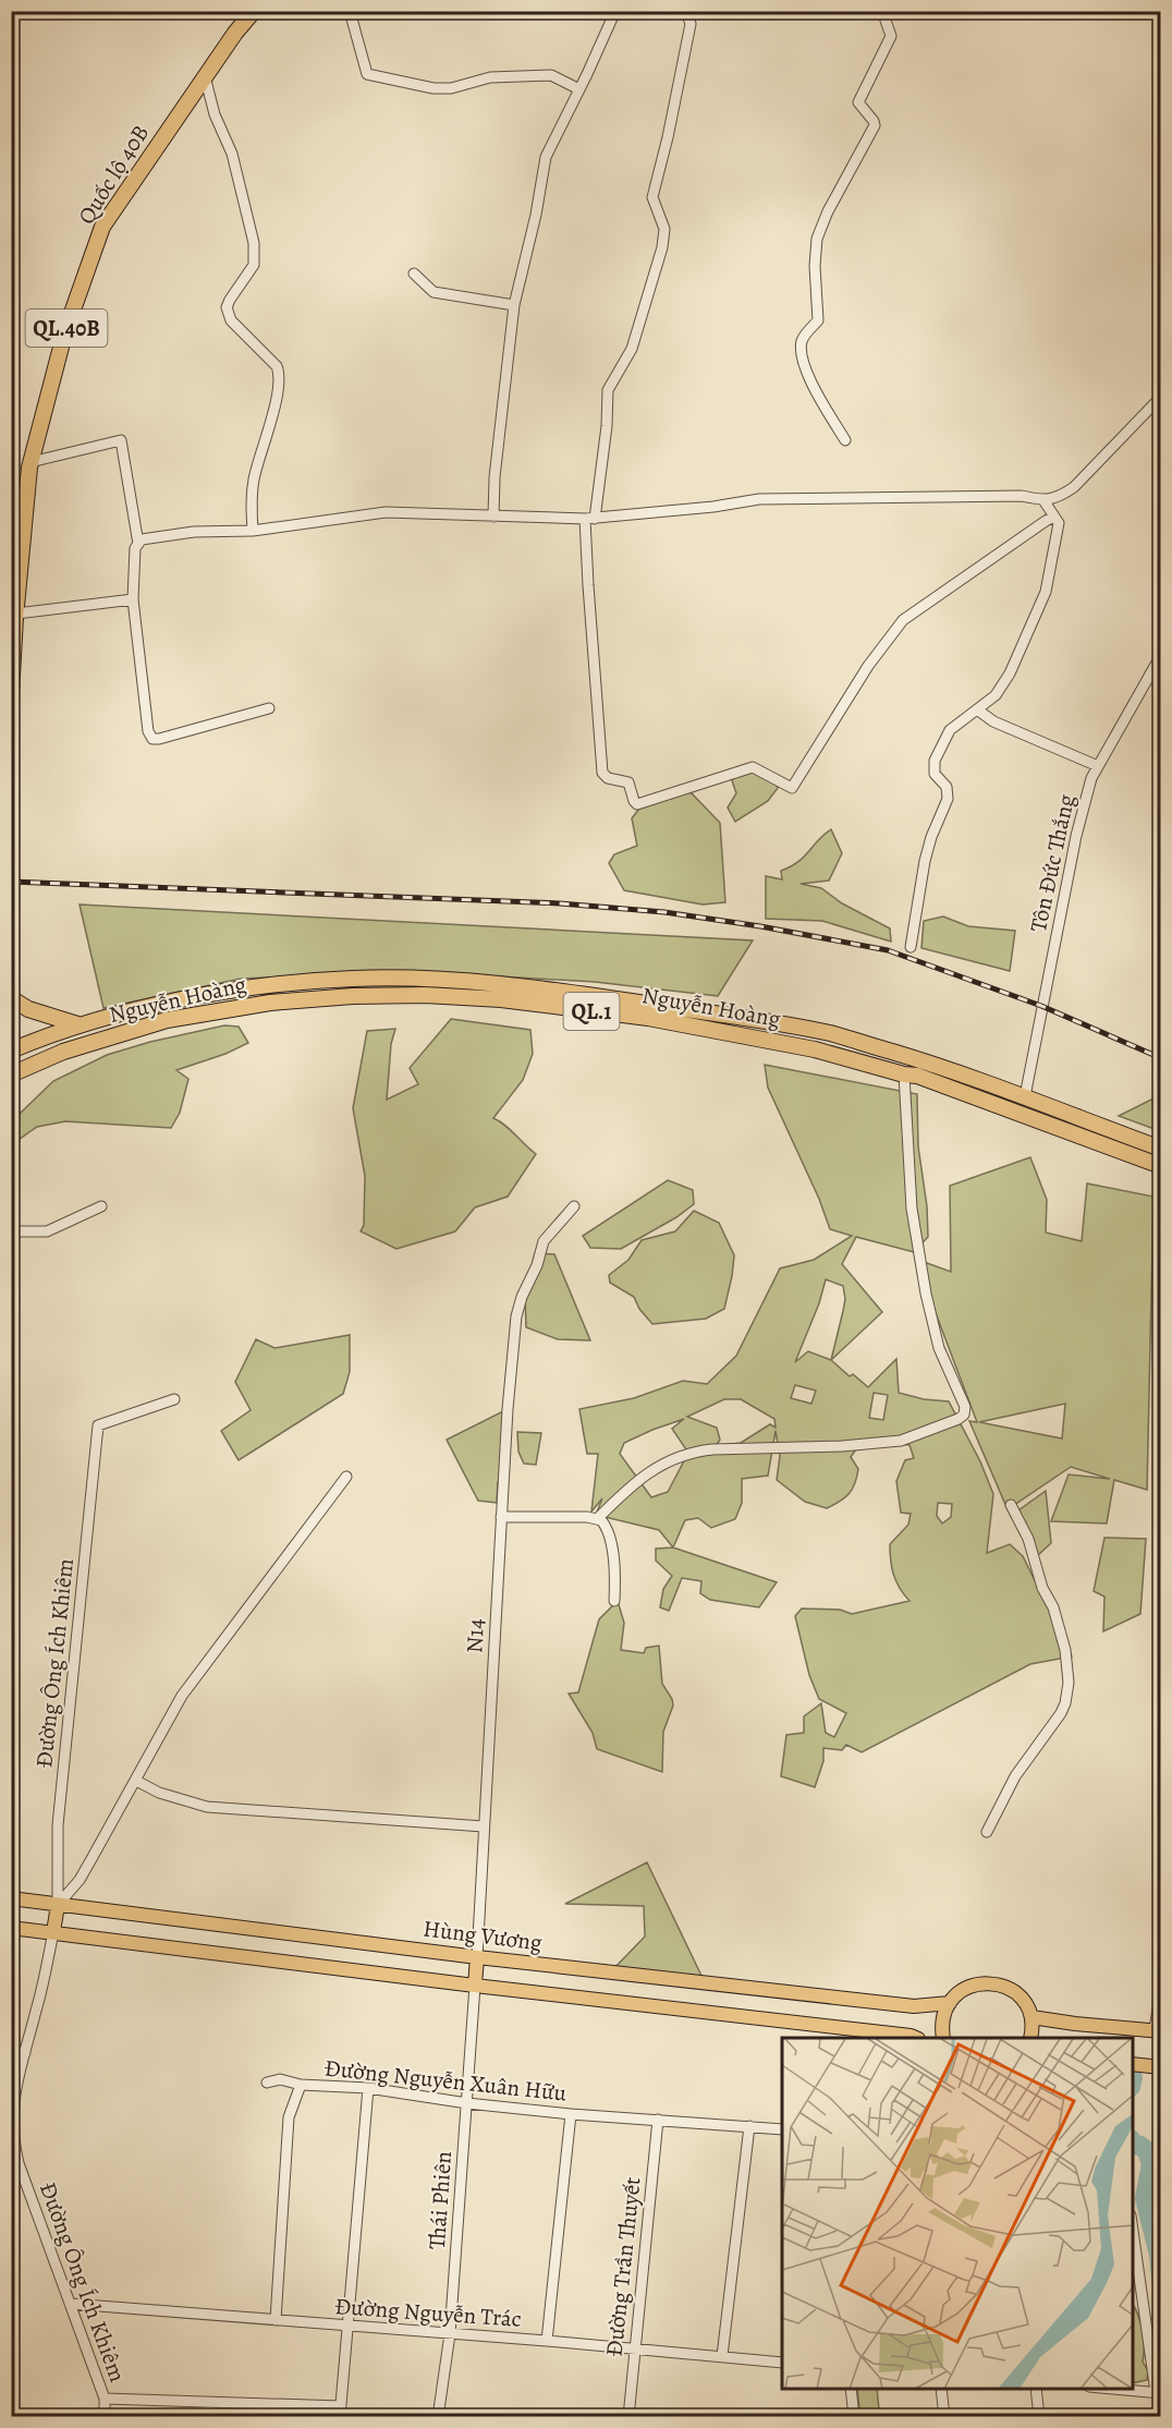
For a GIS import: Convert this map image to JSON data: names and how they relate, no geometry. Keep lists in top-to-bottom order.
{
  "streets": {
    "highway": [
      "Quốc lộ 40B",
      "QL.40B",
      "Nguyễn Hoàng",
      "QL.1"
    ],
    "main road": ["Hùng Vương"],
    "street": [
      "Tôn Đức Thắng",
      "N14",
      "Đường Ông Ích Khiêm",
      "Đường Nguyễn Xuân Hữu",
      "Thái Phiên",
      "Đường Trần Thuyết",
      "Đường Nguyễn Trác"
    ]
  },
  "crossings": [
    ["Tôn Đức Thắng", "Nguyễn Hoàng"],
    ["N14", "Hùng Vương"],
    ["Đường Ông Ích Khiêm", "Hùng Vương"],
    ["Đường Ông Ích Khiêm", "Đường Nguyễn Trác"],
    ["Đường Nguyễn Xuân Hữu", "Thái Phiên"],
    ["Đường Nguyễn Xuân Hữu", "Đường Trần Thuyết"],
    ["Đường Nguyễn Xuân Hữu", "Đường Nguyễn Trác"],
    ["Thái Phiên", "Đường Nguyễn Trác"],
    ["Đường Trần Thuyết", "Đường Nguyễn Trác"]
  ]
}
